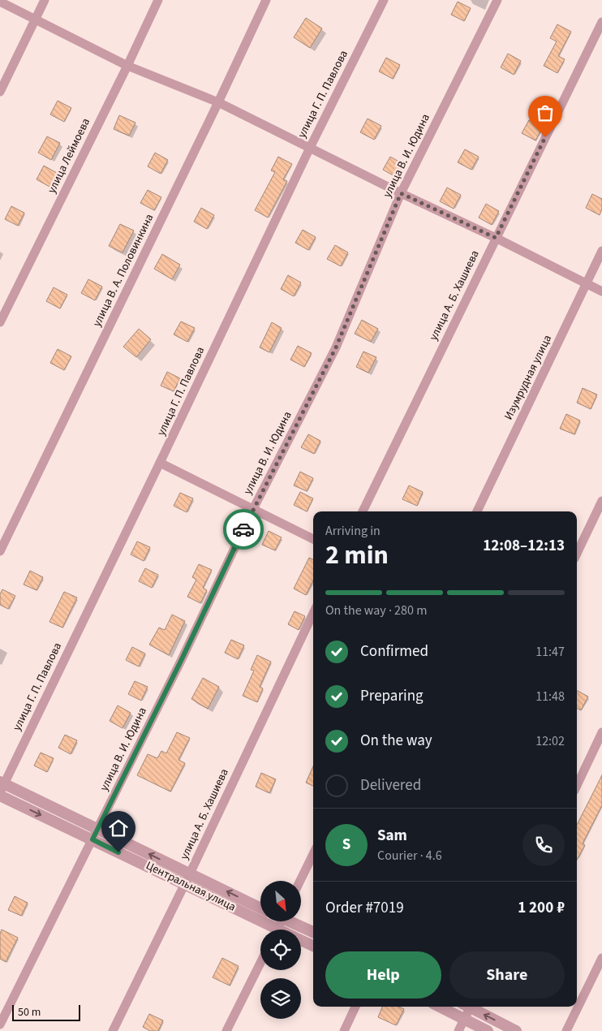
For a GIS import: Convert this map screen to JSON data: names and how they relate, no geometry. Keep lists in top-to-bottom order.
{
  "streets": {
    "street": [
      "улица Г. П. Павлова",
      "улица Леймоева",
      "улица В. И. Юдина",
      "улица В. А. Половинкина",
      "улица А. Б. Хашиева",
      "Изумрудная улица",
      "Центральная улица"
    ]
  },
  "crossings": [
    ["улица Г. П. Павлова", "Центральная улица"],
    ["улица В. И. Юдина", "Центральная улица"],
    ["улица А. Б. Хашиева", "Центральная улица"]
  ],
  "scale_bar": "50 m",
  "north": "bottom right",
  "page": {
    "heading": ["2 min", "Arriving in", "12:08–12:13"],
    "panel": [
      "Sam",
      "Courier · 4.6",
      "Order #7019",
      "1 200 ₽"
    ],
    "bar": "On the way · 280 m",
    "list": [
      ["Confirmed", "11:47"],
      ["Preparing", "11:48"],
      ["On the way", "12:02"],
      "Delivered"
    ],
    "round": "S",
    "buttons": ["Help", "Share"],
    "scale": "50 m"
  }
}
